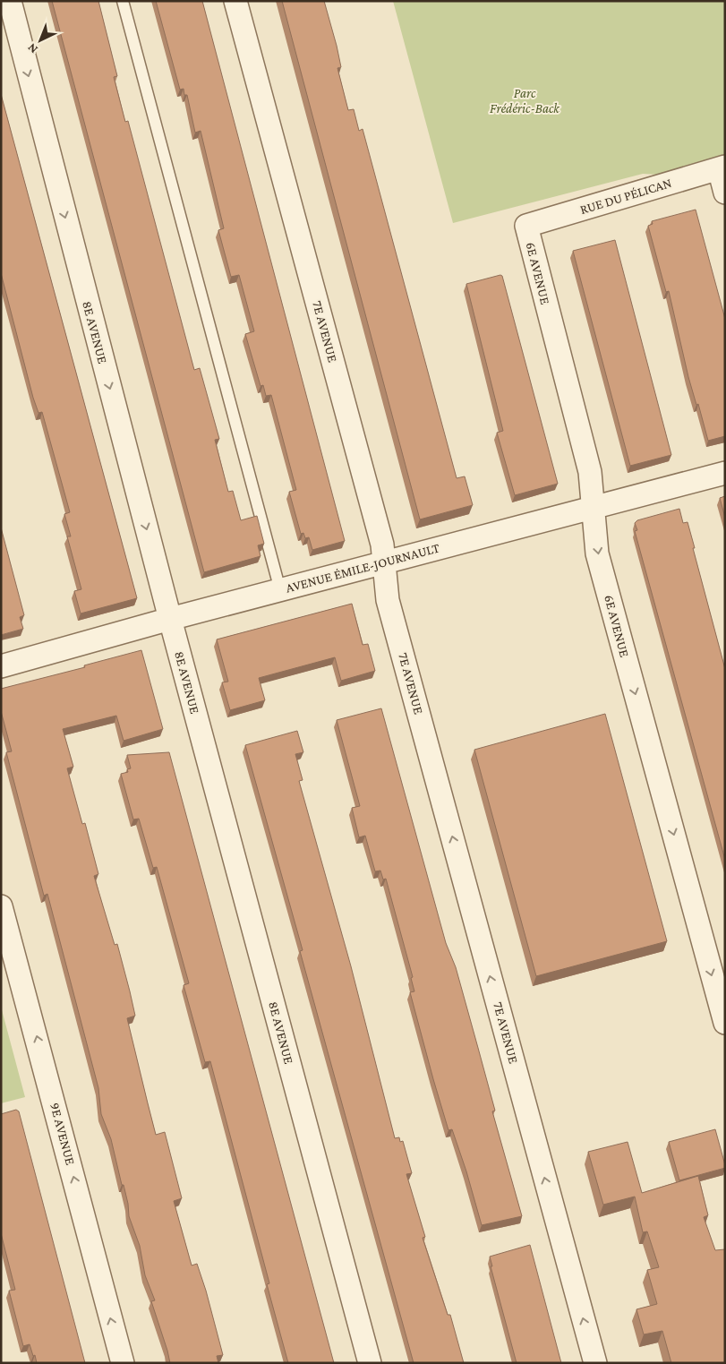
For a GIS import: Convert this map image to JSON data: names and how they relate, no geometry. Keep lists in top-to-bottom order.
{
  "streets": {
    "street": [
      "RUE DU PÉLICAN",
      "6E AVENUE",
      "7E AVENUE",
      "8E AVENUE",
      "AVENUE ÉMILE-JOURNAULT",
      "9E AVENUE"
    ]
  },
  "crossings": [
    ["RUE DU PÉLICAN", "6E AVENUE"],
    ["6E AVENUE", "AVENUE ÉMILE-JOURNAULT"],
    ["7E AVENUE", "AVENUE ÉMILE-JOURNAULT"],
    ["8E AVENUE", "AVENUE ÉMILE-JOURNAULT"]
  ],
  "one_way": [
    "6E AVENUE",
    "7E AVENUE",
    "8E AVENUE",
    "9E AVENUE"
  ],
  "parks": ["Parc Frédéric-Back"],
  "north": "bottom left"
}
